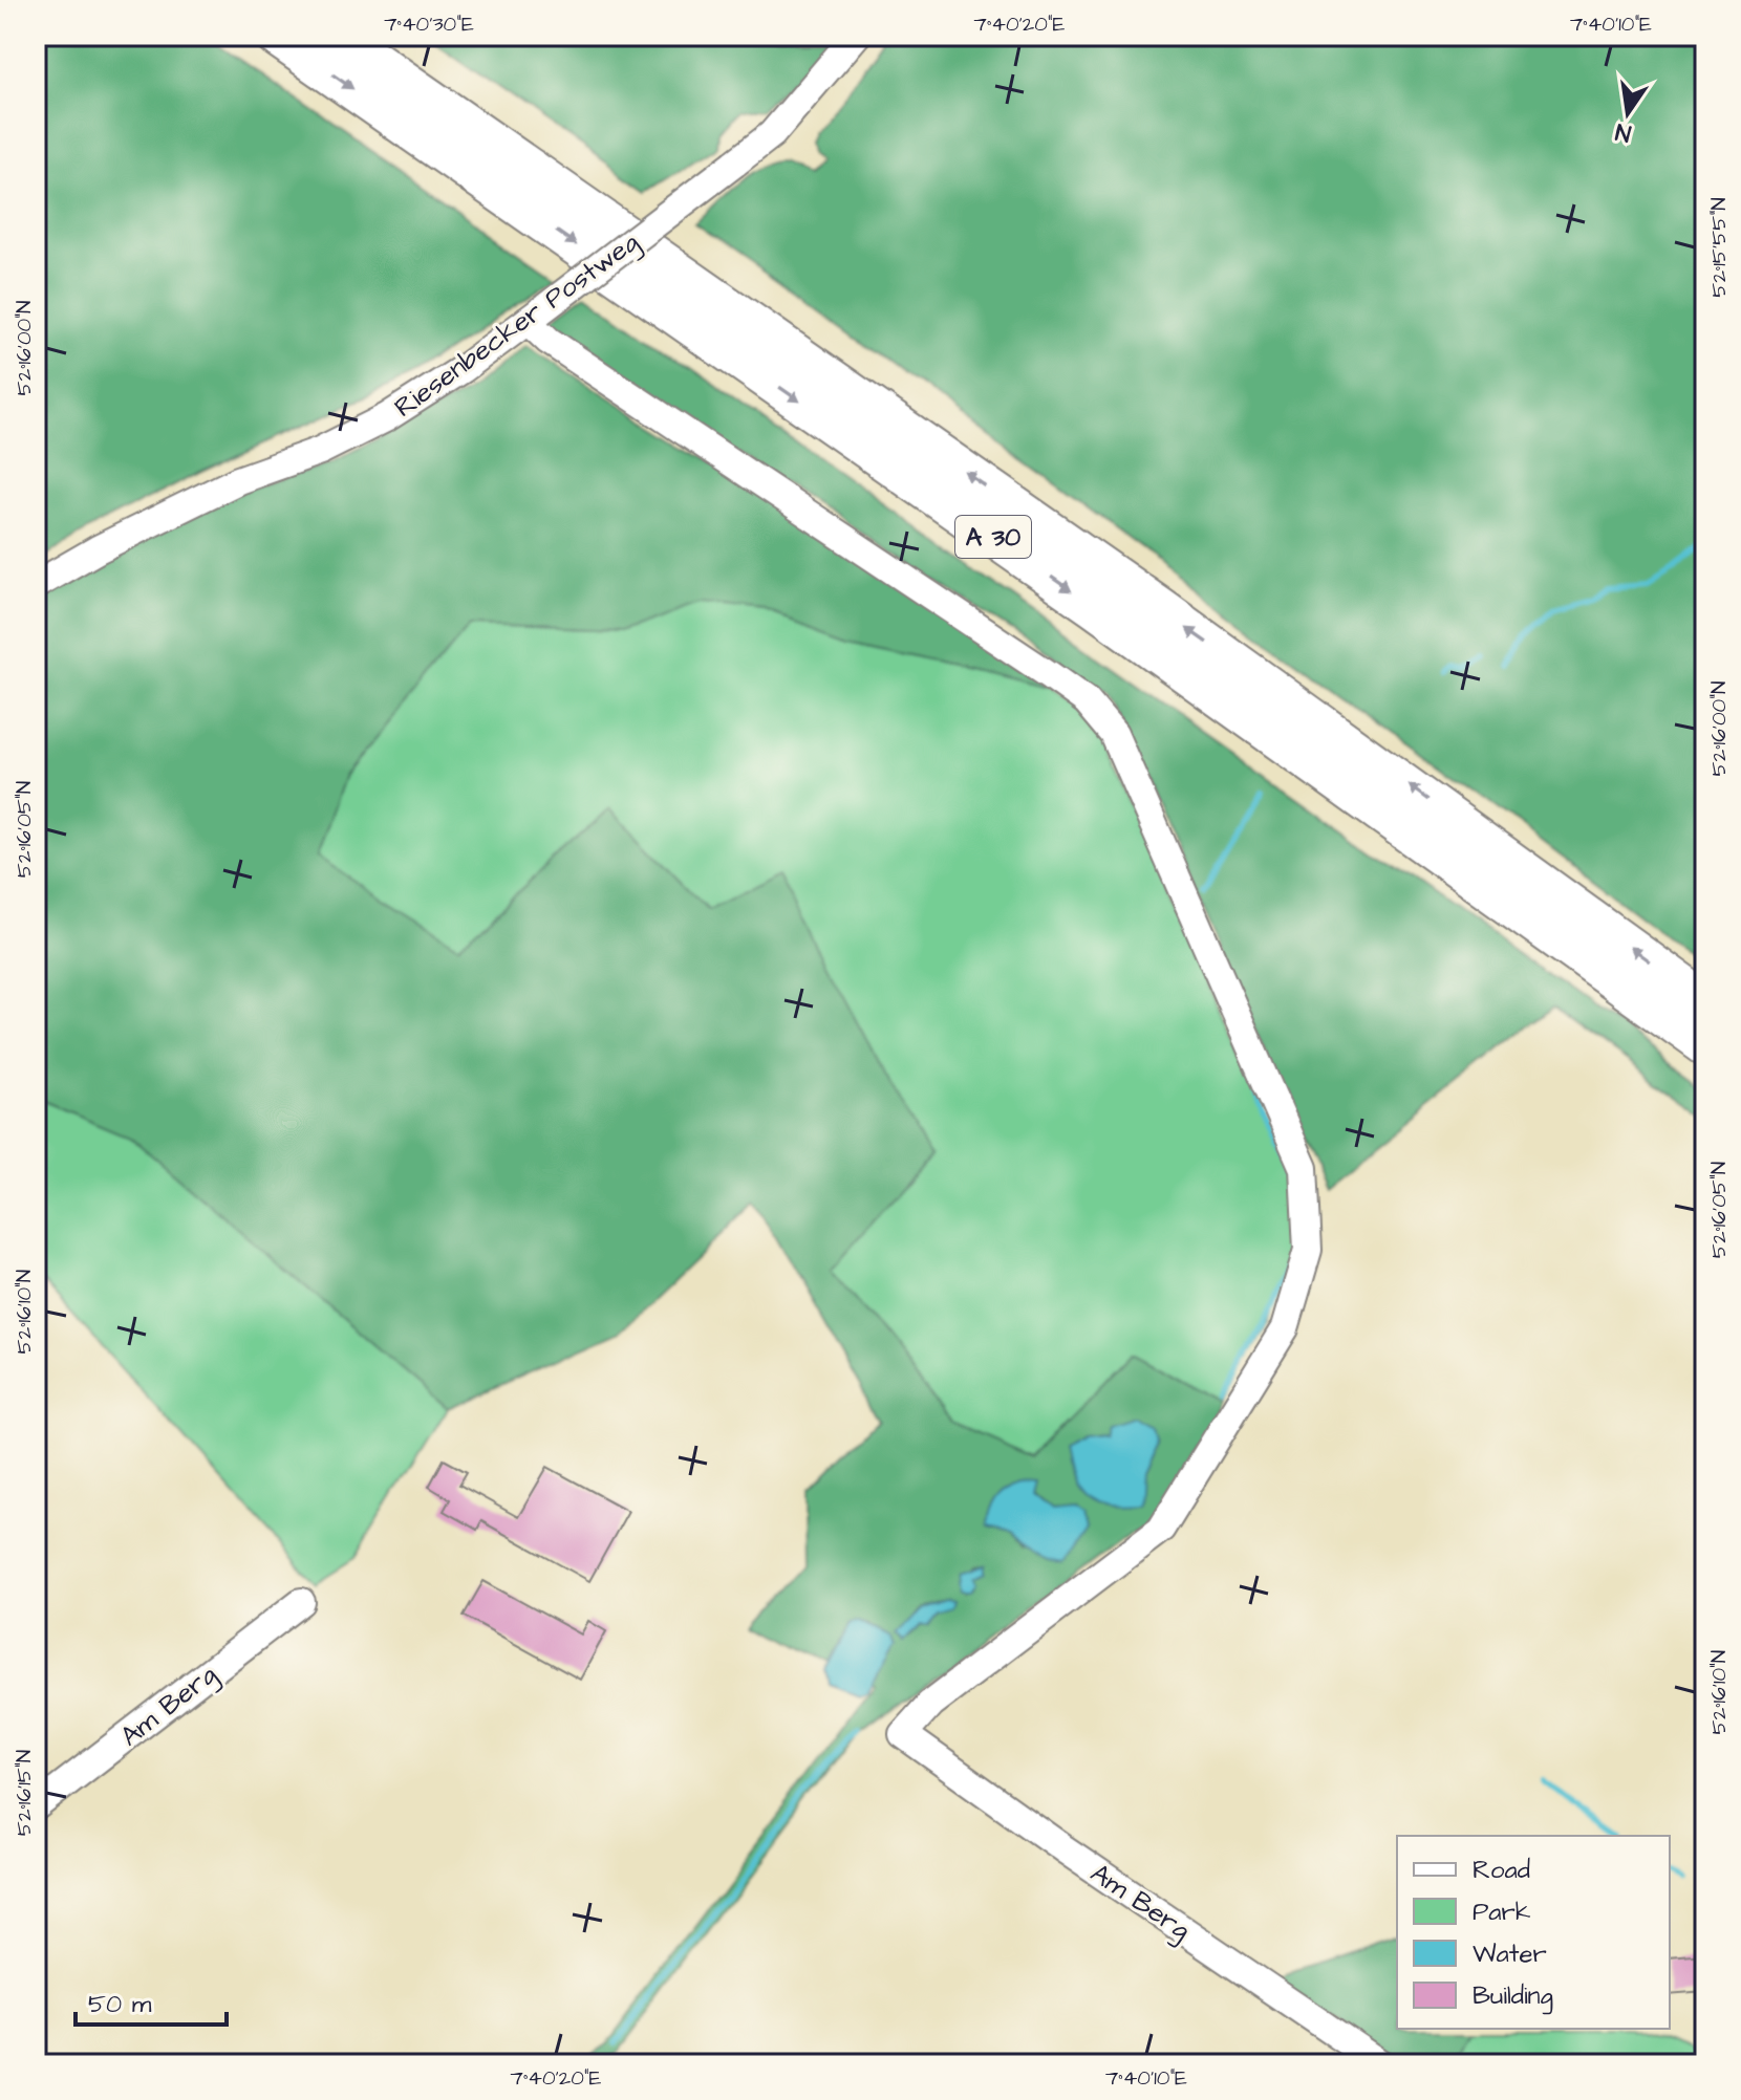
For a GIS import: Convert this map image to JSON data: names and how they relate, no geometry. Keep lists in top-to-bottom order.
{
  "streets": {
    "highway": ["A 30"],
    "street": ["Riesenbecker Postweg", "Am Berg"]
  },
  "crossings": [
    ["Riesenbecker Postweg", "Am Berg"]
  ],
  "legend": [
    "Road",
    "Park",
    "Water",
    "Building"
  ],
  "scale_bar": "50 m",
  "north": "bottom",
  "coordinates": [
    "7°40'30\"E",
    "7°40'20\"E",
    "7°40'10\"E",
    "52°15'55\"N",
    "52°16'00\"N",
    "52°16'05\"N",
    "52°16'10\"N",
    "52°16'15\"N"
  ]
}
